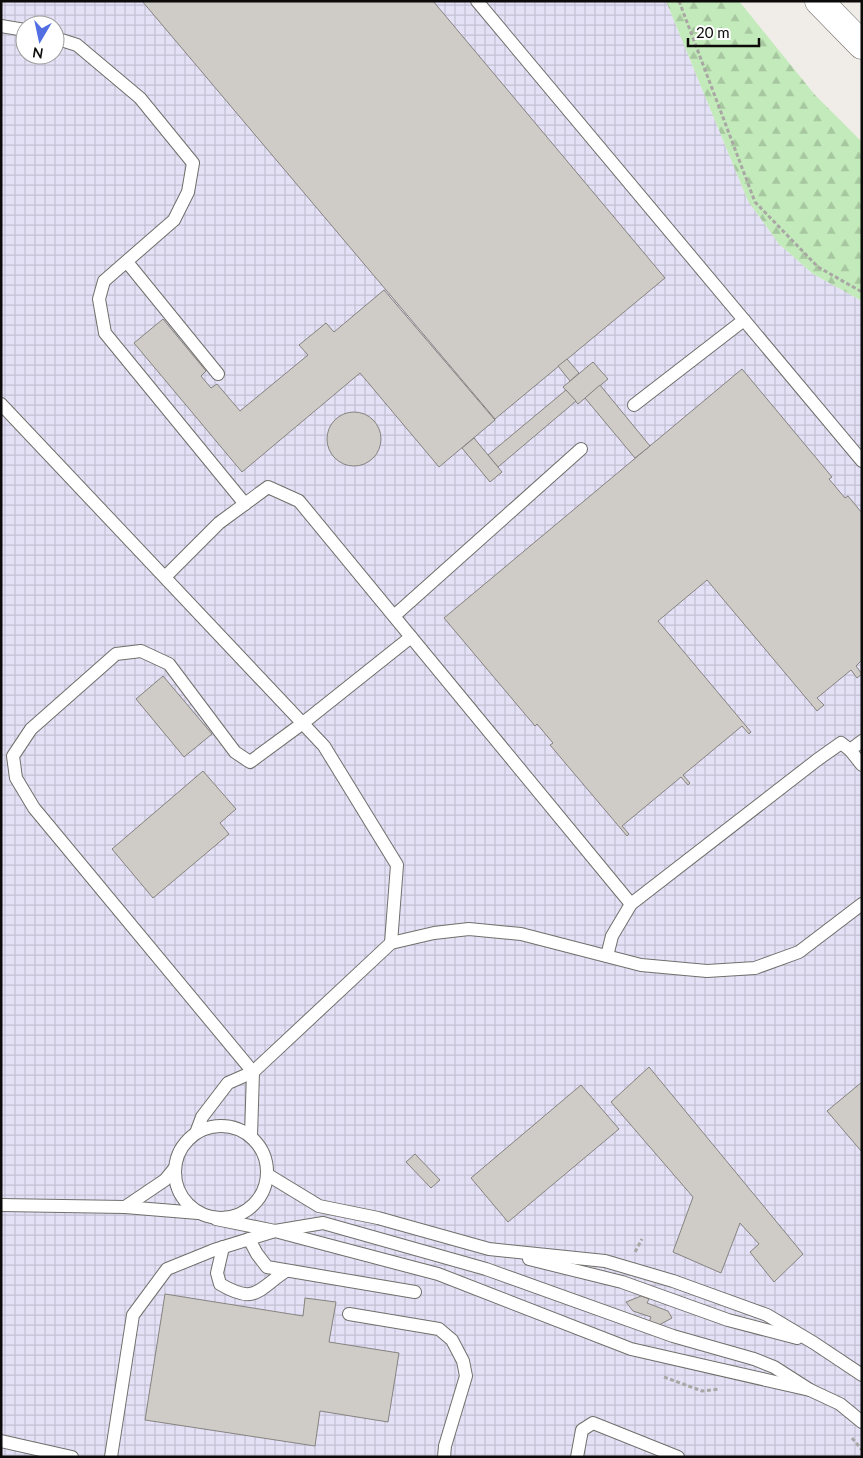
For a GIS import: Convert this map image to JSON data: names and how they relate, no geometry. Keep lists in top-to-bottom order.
{
  "scale_bar": "20 m",
  "north": "bottom"
}
